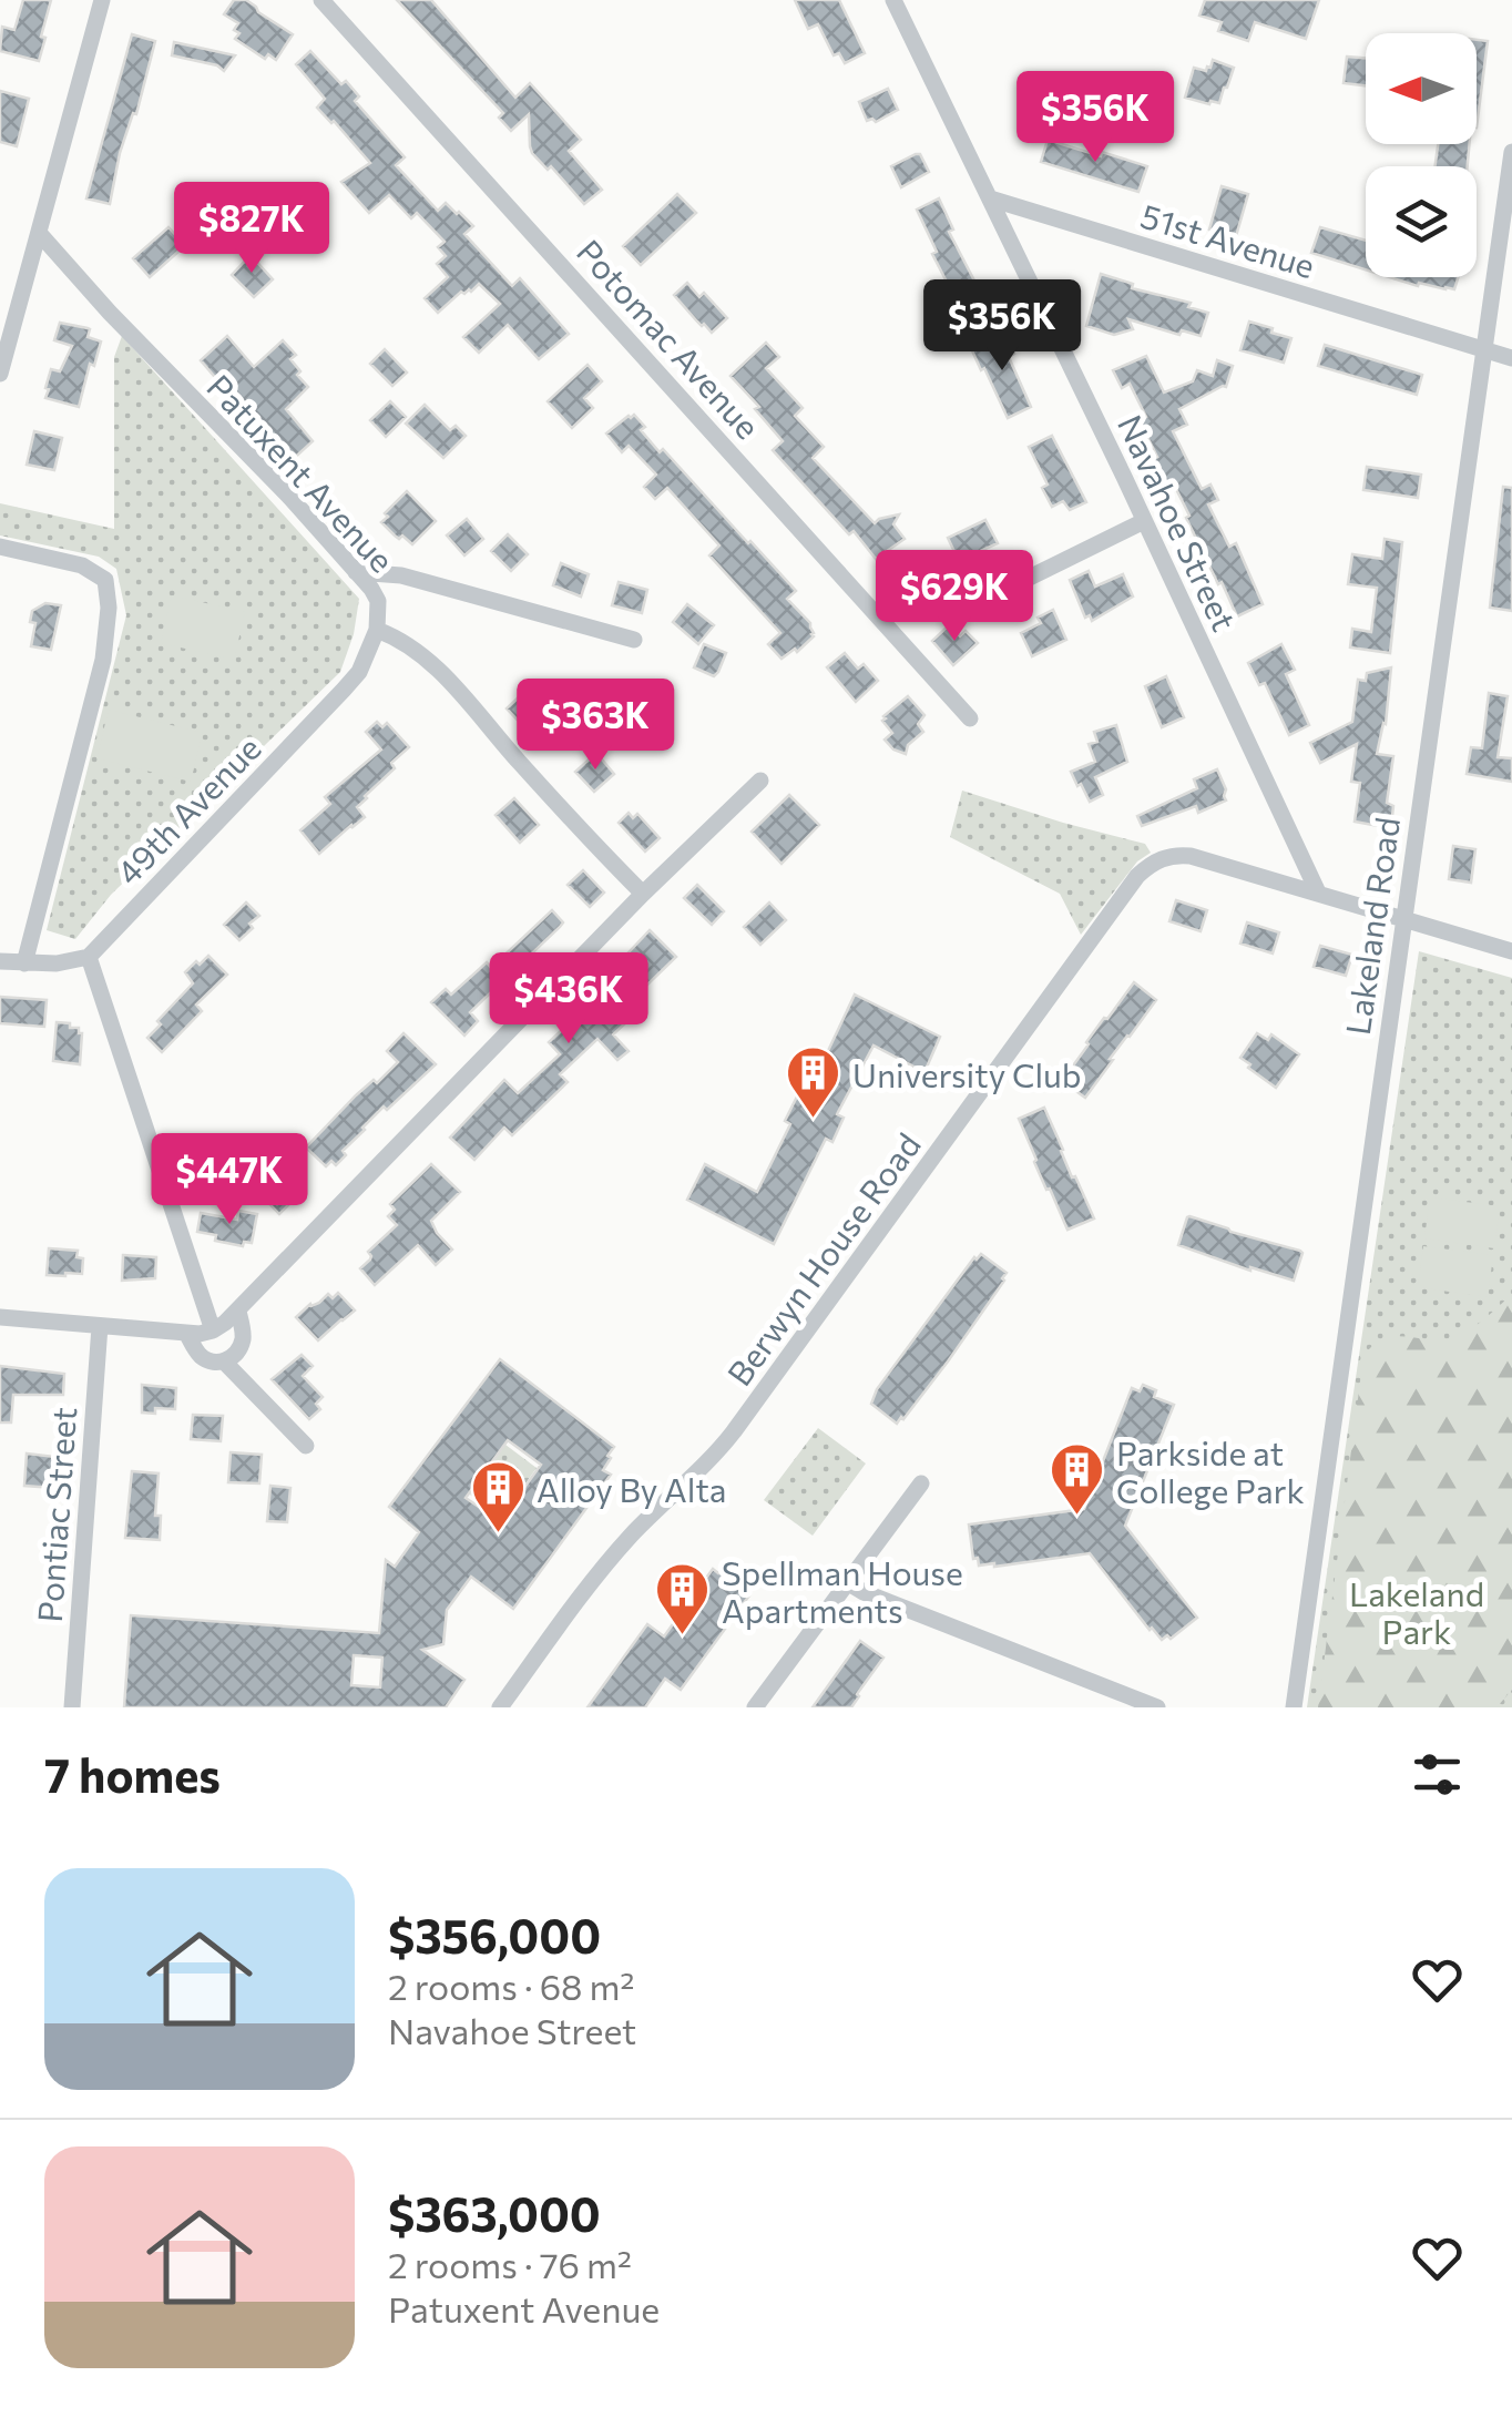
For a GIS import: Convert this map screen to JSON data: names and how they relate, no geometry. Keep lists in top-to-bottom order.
{
  "streets": {
    "street": [
      "51st Avenue",
      "Potomac Avenue",
      "Patuxent Avenue",
      "Navahoe Street",
      "49th Avenue",
      "Lakeland Road",
      "Berwyn House Road",
      "Pontiac Street"
    ]
  },
  "crossings": [
    ["51st Avenue", "Navahoe Street"],
    ["51st Avenue", "Lakeland Road"],
    ["Patuxent Avenue", "49th Avenue"],
    ["Navahoe Street", "Berwyn House Road"]
  ],
  "parks": ["Lakeland Park"],
  "places": {
    "building": [
      "University Club",
      "Parkside at College Park",
      "Alloy By Alta",
      "Spellman House Apartments"
    ]
  },
  "north": "left",
  "page": {
    "price": [
      "$356K",
      "$827K",
      "$356K",
      "$629K",
      "$363K",
      "$436K",
      "$447K"
    ],
    "heading": "7 homes",
    "list": [
      {
        "name": "$356,000",
        "note": "2 rooms · 68 m² · Navahoe Street"
      },
      {
        "name": "$363,000",
        "note": "2 rooms · 76 m² · Patuxent Avenue"
      }
    ]
  }
}
